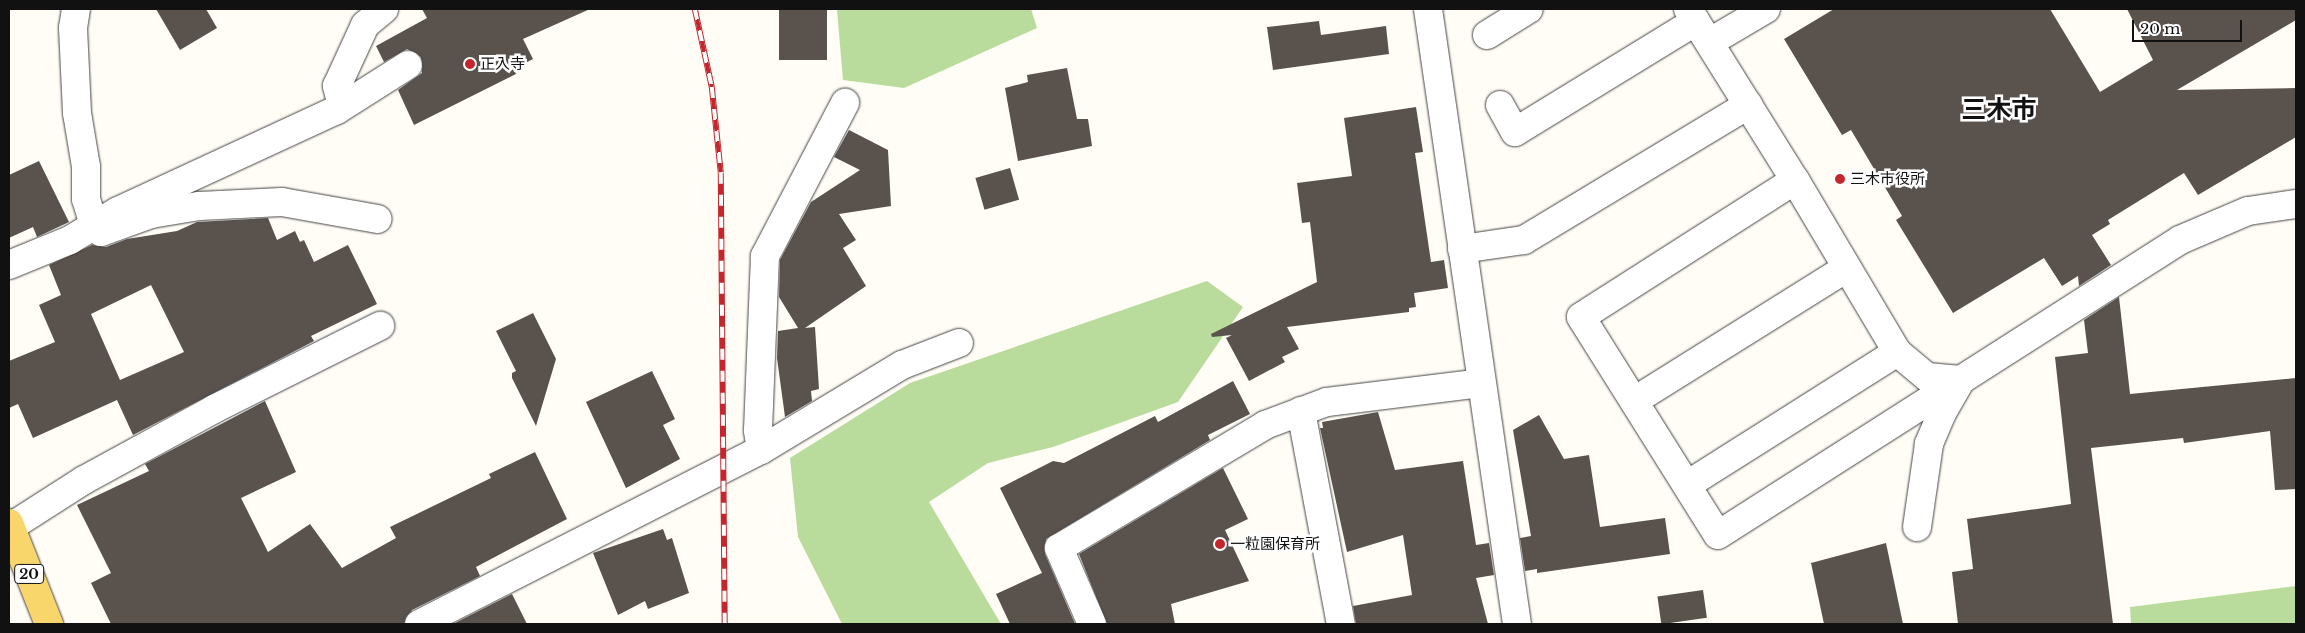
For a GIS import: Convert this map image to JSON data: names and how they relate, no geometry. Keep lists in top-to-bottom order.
{
  "streets": {
    "main road": ["20"]
  },
  "districts": ["三木市"],
  "places": ["正入寺", "三木市役所", "一粒園保育所"],
  "scale_bar": "20 m"
}
